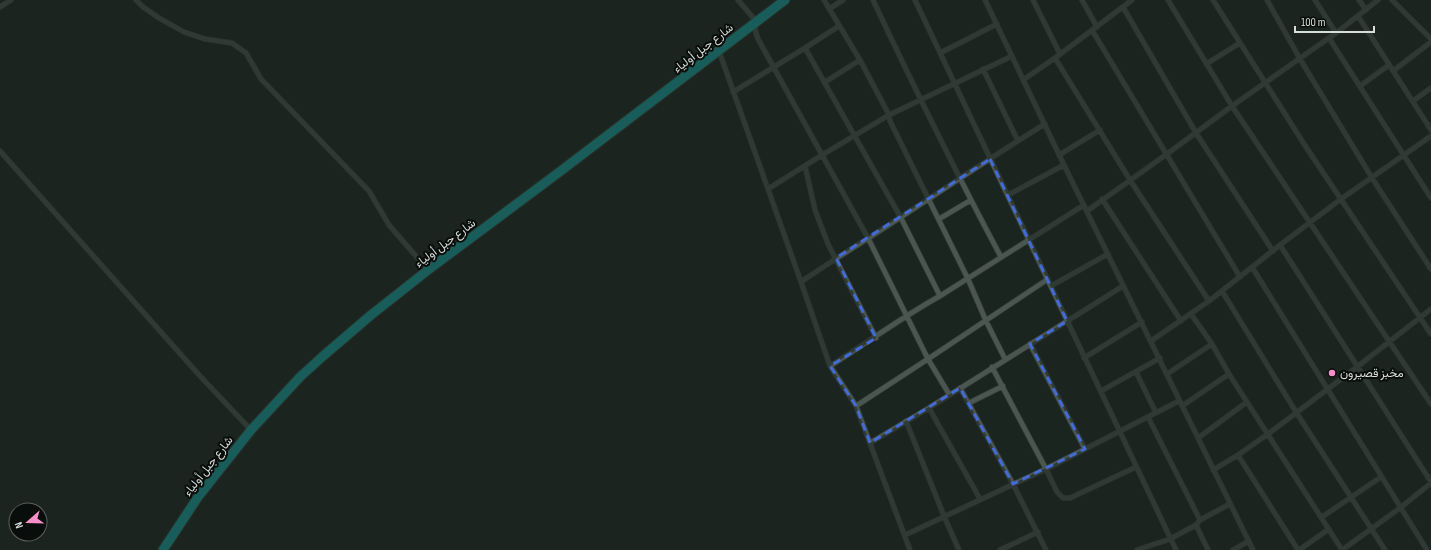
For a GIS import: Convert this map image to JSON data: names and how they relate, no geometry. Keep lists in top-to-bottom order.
{
  "streets": {
    "highway": ["شارع جبل أولياء"]
  },
  "places": ["مخبز قصيرون"],
  "scale_bar": "100 m",
  "north": "left"
}
